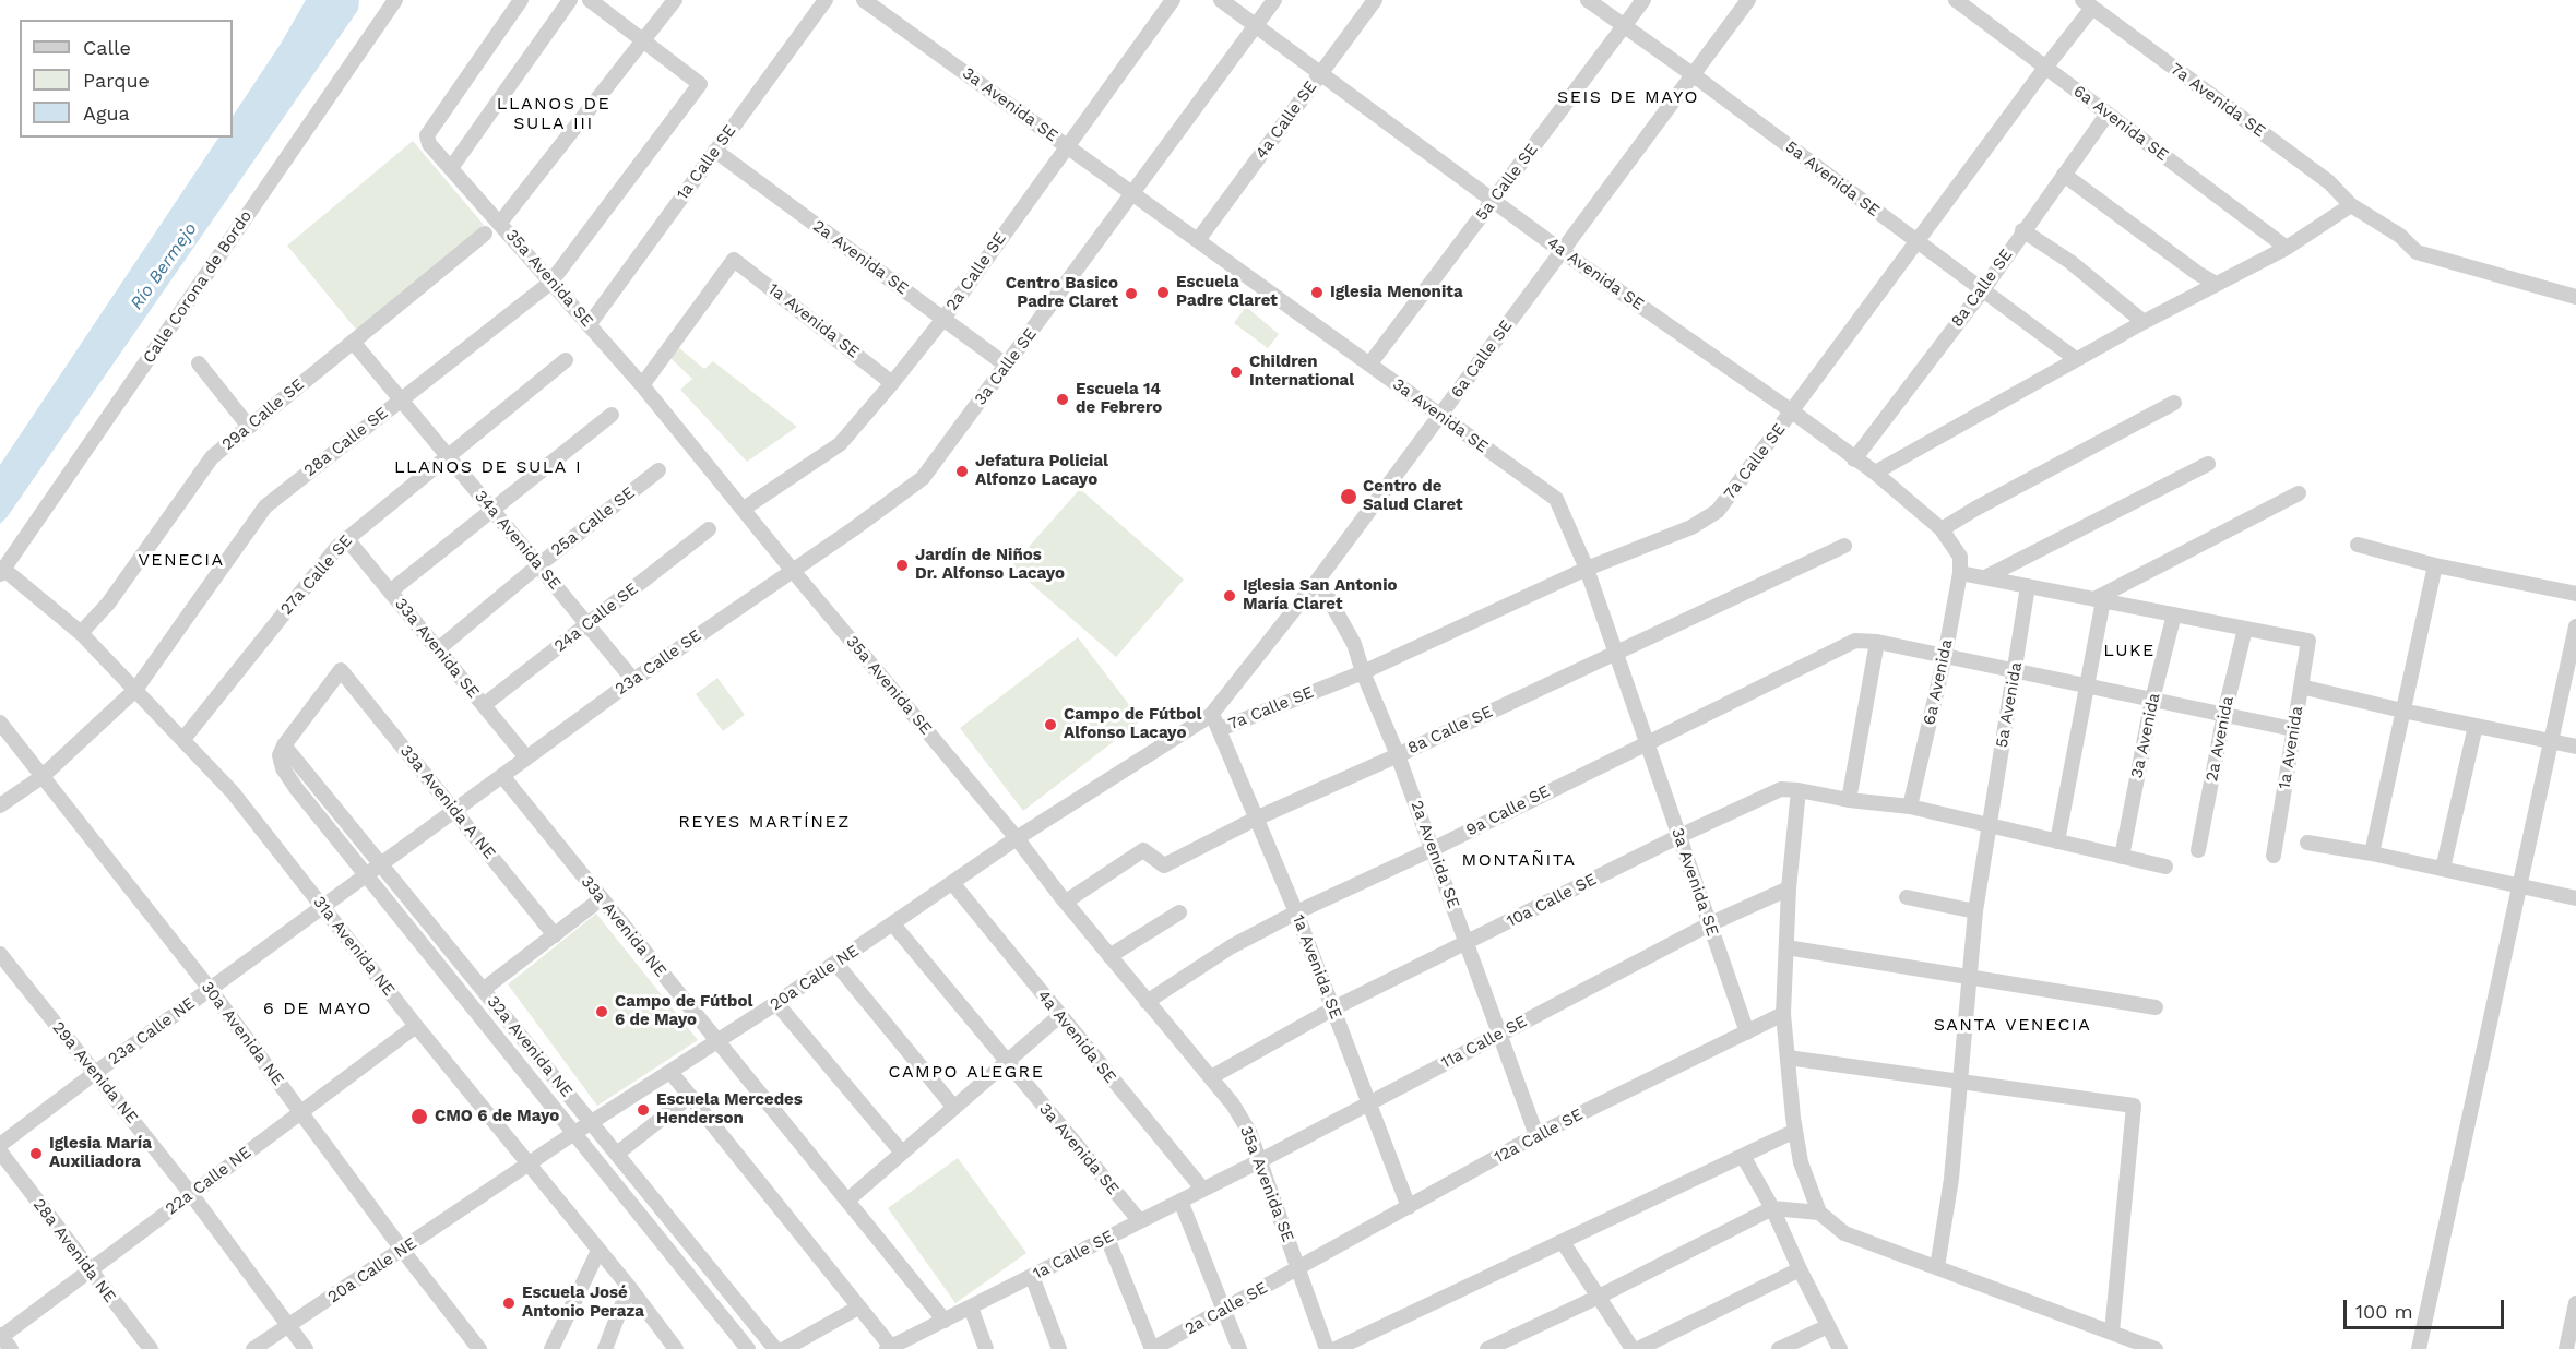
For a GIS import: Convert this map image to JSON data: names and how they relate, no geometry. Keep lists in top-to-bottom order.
{
  "streets": {
    "street": [
      "7a Avenida SE",
      "3a Avenida SE",
      "4a Calle SE",
      "6a Avenida SE",
      "1a Calle SE",
      "5a Avenida SE",
      "5a Calle SE",
      "2a Avenida SE",
      "2a Calle SE",
      "4a Avenida SE",
      "35a Avenida SE",
      "Calle Corona de Bordo",
      "8a Calle SE",
      "1a Avenida SE",
      "6a Calle SE",
      "3a Calle SE",
      "29a Calle SE",
      "28a Calle SE",
      "7a Calle SE",
      "25a Calle SE",
      "34a Avenida SE",
      "27a Calle SE",
      "24a Calle SE",
      "33a Avenida SE",
      "23a Calle SE",
      "6a Avenida",
      "5a Avenida",
      "3a Avenida",
      "2a Avenida",
      "1a Avenida",
      "33a Avenida A NE",
      "9a Calle SE",
      "10a Calle SE",
      "33a Avenida NE",
      "31a Avenida NE",
      "20a Calle NE",
      "23a Calle NE",
      "30a Avenida NE",
      "11a Calle SE",
      "32a Avenida NE",
      "29a Avenida NE",
      "12a Calle SE",
      "22a Calle NE",
      "28a Avenida NE"
    ]
  },
  "crossings": [
    ["7a Avenida SE", "7a Calle SE"],
    ["3a Avenida SE", "4a Calle SE"],
    ["3a Avenida SE", "1a Calle SE"],
    ["3a Avenida SE", "5a Calle SE"],
    ["3a Avenida SE", "2a Calle SE"],
    ["3a Avenida SE", "8a Calle SE"],
    ["3a Avenida SE", "6a Calle SE"],
    ["3a Avenida SE", "3a Calle SE"],
    ["3a Avenida SE", "7a Calle SE"],
    ["3a Avenida SE", "9a Calle SE"],
    ["3a Avenida SE", "10a Calle SE"],
    ["3a Avenida SE", "20a Calle NE"],
    ["3a Avenida SE", "11a Calle SE"],
    ["3a Avenida SE", "12a Calle SE"],
    ["4a Calle SE", "4a Avenida SE"],
    ["6a Avenida SE", "8a Calle SE"],
    ["6a Avenida SE", "7a Calle SE"],
    ["1a Calle SE", "2a Avenida SE"],
    ["1a Calle SE", "4a Avenida SE"],
    ["1a Calle SE", "35a Avenida SE"],
    ["1a Calle SE", "33a Avenida NE"],
    ["1a Calle SE", "11a Calle SE"],
    ["5a Avenida SE", "5a Calle SE"],
    ["5a Avenida SE", "8a Calle SE"],
    ["5a Avenida SE", "6a Calle SE"],
    ["5a Avenida SE", "7a Calle SE"],
    ["5a Calle SE", "4a Avenida SE"],
    ["2a Avenida SE", "2a Calle SE"],
    ["2a Avenida SE", "8a Calle SE"],
    ["2a Avenida SE", "6a Calle SE"],
    ["2a Avenida SE", "3a Calle SE"],
    ["2a Avenida SE", "7a Calle SE"],
    ["2a Avenida SE", "9a Calle SE"],
    ["2a Avenida SE", "10a Calle SE"],
    ["2a Avenida SE", "11a Calle SE"],
    ["2a Avenida SE", "12a Calle SE"],
    ["2a Calle SE", "35a Avenida SE"],
    ["2a Calle SE", "1a Avenida SE"],
    ["2a Calle SE", "12a Calle SE"],
    ["4a Avenida SE", "8a Calle SE"],
    ["4a Avenida SE", "6a Calle SE"],
    ["4a Avenida SE", "3a Calle SE"],
    ["4a Avenida SE", "7a Calle SE"],
    ["4a Avenida SE", "6a Avenida"],
    ["4a Avenida SE", "20a Calle NE"],
    ["35a Avenida SE", "8a Calle SE"],
    ["35a Avenida SE", "1a Avenida SE"],
    ["35a Avenida SE", "3a Calle SE"],
    ["35a Avenida SE", "28a Calle SE"],
    ["35a Avenida SE", "23a Calle SE"],
    ["35a Avenida SE", "9a Calle SE"],
    ["35a Avenida SE", "10a Calle SE"],
    ["35a Avenida SE", "20a Calle NE"],
    ["35a Avenida SE", "11a Calle SE"],
    ["35a Avenida SE", "12a Calle SE"],
    ["Calle Corona de Bordo", "31a Avenida NE"],
    ["8a Calle SE", "1a Avenida SE"],
    ["1a Avenida SE", "6a Calle SE"],
    ["1a Avenida SE", "7a Calle SE"],
    ["1a Avenida SE", "9a Calle SE"],
    ["1a Avenida SE", "10a Calle SE"],
    ["1a Avenida SE", "20a Calle NE"],
    ["1a Avenida SE", "11a Calle SE"],
    ["1a Avenida SE", "12a Calle SE"],
    ["6a Calle SE", "20a Calle NE"],
    ["3a Calle SE", "23a Calle SE"],
    ["29a Calle SE", "34a Avenida SE"],
    ["29a Calle SE", "31a Avenida NE"],
    ["28a Calle SE", "34a Avenida SE"],
    ["28a Calle SE", "31a Avenida NE"],
    ["28a Calle SE", "30a Avenida NE"],
    ["25a Calle SE", "34a Avenida SE"],
    ["25a Calle SE", "33a Avenida SE"],
    ["34a Avenida SE", "27a Calle SE"],
    ["34a Avenida SE", "24a Calle SE"],
    ["34a Avenida SE", "23a Calle SE"],
    ["27a Calle SE", "33a Avenida SE"],
    ["27a Calle SE", "31a Avenida NE"],
    ["24a Calle SE", "33a Avenida SE"],
    ["33a Avenida SE", "23a Calle SE"],
    ["33a Avenida SE", "23a Calle NE"],
    ["23a Calle SE", "23a Calle NE"],
    ["6a Avenida", "9a Calle SE"],
    ["6a Avenida", "10a Calle SE"],
    ["5a Avenida", "9a Calle SE"],
    ["5a Avenida", "10a Calle SE"],
    ["3a Avenida", "9a Calle SE"],
    ["3a Avenida", "10a Calle SE"],
    ["2a Avenida", "1a Avenida"],
    ["2a Avenida", "9a Calle SE"],
    ["1a Avenida", "9a Calle SE"],
    ["33a Avenida A NE", "23a Calle NE"],
    ["33a Avenida A NE", "32a Avenida NE"],
    ["33a Avenida NE", "20a Calle NE"],
    ["33a Avenida NE", "23a Calle NE"],
    ["31a Avenida NE", "20a Calle NE"],
    ["31a Avenida NE", "23a Calle NE"],
    ["31a Avenida NE", "22a Calle NE"],
    ["20a Calle NE", "30a Avenida NE"],
    ["20a Calle NE", "32a Avenida NE"],
    ["20a Calle NE", "29a Avenida NE"],
    ["23a Calle NE", "30a Avenida NE"],
    ["23a Calle NE", "32a Avenida NE"],
    ["23a Calle NE", "29a Avenida NE"],
    ["30a Avenida NE", "22a Calle NE"],
    ["29a Avenida NE", "22a Calle NE"],
    ["22a Calle NE", "28a Avenida NE"]
  ],
  "districts": [
    "SEIS DE MAYO",
    "LLANOS DE SULA III",
    "LLANOS DE SULA I",
    "VENECIA",
    "LUKE",
    "REYES MARTÍNEZ",
    "MONTAÑITA",
    "6 DE MAYO",
    "SANTA VENECIA",
    "CAMPO ALEGRE"
  ],
  "water": ["Río Bermejo"],
  "places": [
    "Escuela Padre Claret",
    "Iglesia Menonita",
    "Centro Basico Padre Claret",
    "Children International",
    "Escuela 14 de Febrero",
    "Jefatura Policial Alfonzo Lacayo",
    "Centro de Salud Claret",
    "Jardín de Niños Dr. Alfonso Lacayo",
    "Iglesia San Antonio María Claret",
    "Campo de Fútbol Alfonso Lacayo",
    "Campo de Fútbol 6 de Mayo",
    "Escuela Mercedes Henderson",
    "CMO 6 de Mayo",
    "Iglesia María Auxiliadora",
    "Escuela José Antonio Peraza"
  ],
  "legend": ["Calle", "Parque", "Agua"],
  "scale_bar": "100 m"
}
